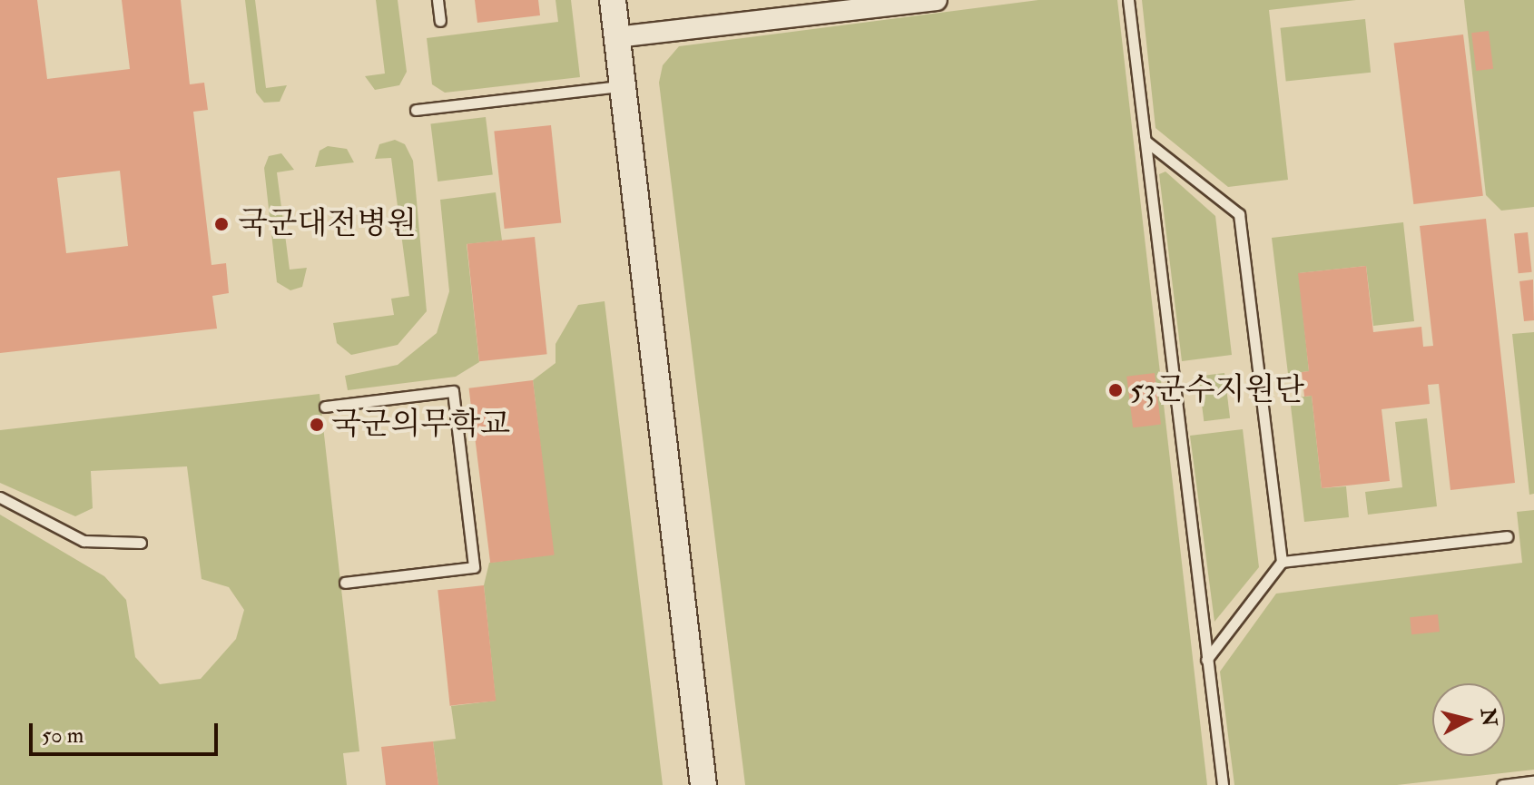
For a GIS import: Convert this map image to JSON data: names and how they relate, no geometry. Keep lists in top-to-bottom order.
{
  "places": ["국군대전병원", "53군수지원단", "국군의무학교"],
  "scale_bar": "50 m",
  "north": "right"
}
